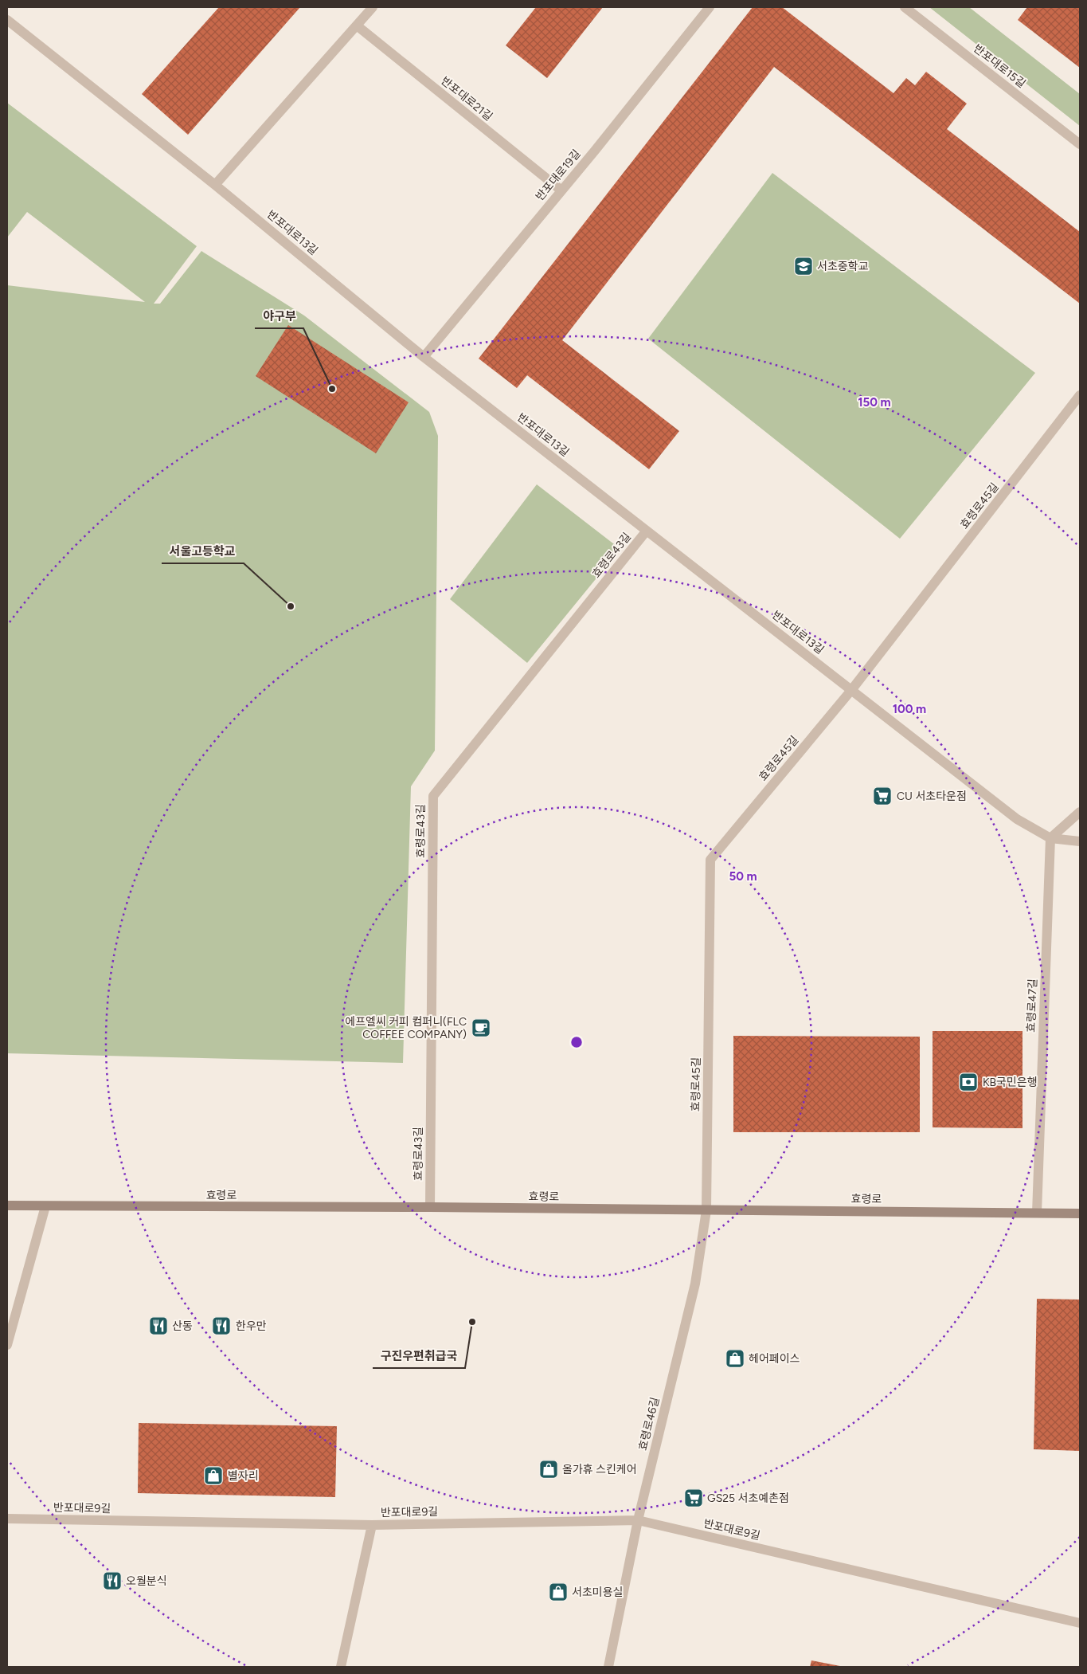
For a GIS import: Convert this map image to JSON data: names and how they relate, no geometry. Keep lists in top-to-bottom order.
{
  "streets": {
    "main road": ["효령로"],
    "street": [
      "반포대로15길",
      "반포대로21길",
      "반포대로19길",
      "반포대로13길",
      "효령로45길",
      "효령로43길",
      "효령로47길",
      "효령로46길",
      "반포대로9길"
    ]
  },
  "crossings": [
    ["반포대로21길", "반포대로19길"],
    ["반포대로19길", "반포대로13길"],
    ["반포대로13길", "효령로45길"],
    ["반포대로13길", "효령로43길"],
    ["반포대로13길", "효령로47길"],
    ["효령로45길", "효령로"],
    ["효령로45길", "효령로46길"],
    ["효령로43길", "효령로"],
    ["효령로47길", "효령로"],
    ["효령로", "효령로46길"],
    ["효령로46길", "반포대로9길"]
  ],
  "places": {
    "school or university": ["서초중학교"],
    "other": ["야구부", "서울고등학교", "구진우편취급국"],
    "supermarket": ["CU 서초타운점", "GS25 서초예촌점"],
    "cafe": ["에프엘씨 커피 컴퍼니(FLC COFFEE COMPANY)"],
    "bank": ["KB국민은행"],
    "restaurant": ["산동", "한우만", "오월분식"],
    "shop": [
      "헤어페이스",
      "올가휴 스킨케어",
      "별자리",
      "서초미용실"
    ]
  },
  "rings": ["150 m", "100 m", "50 m"]
}
